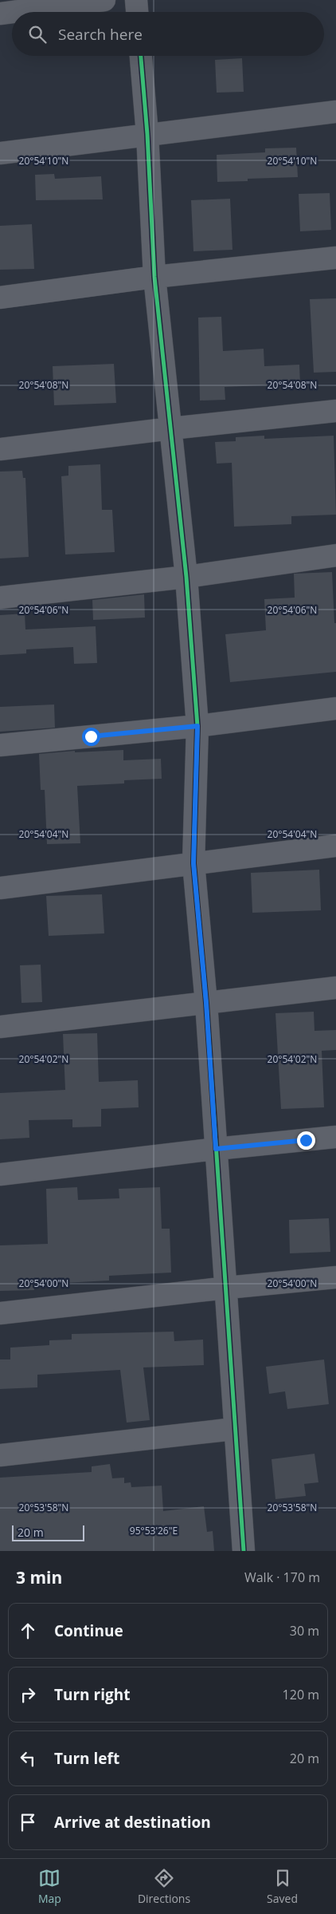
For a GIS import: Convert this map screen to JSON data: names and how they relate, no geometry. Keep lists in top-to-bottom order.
{
  "scale_bar": "20 m",
  "page": {
    "search": "Search here",
    "scale": "20 m",
    "heading": ["3 min", "Walk · 170 m"],
    "list": [
      ["Continue", "30 m"],
      ["Turn right", "120 m"],
      ["Turn left", "20 m"],
      "Arrive at destination"
    ],
    "nav": ["Map", "Directions", "Saved"]
  },
  "coordinates": [
    "20°54'10\"N",
    "20°54'08\"N",
    "20°54'06\"N",
    "20°54'04\"N",
    "20°54'02\"N",
    "20°54'00\"N",
    "20°53'58\"N",
    "95°53'26\"E"
  ]
}
